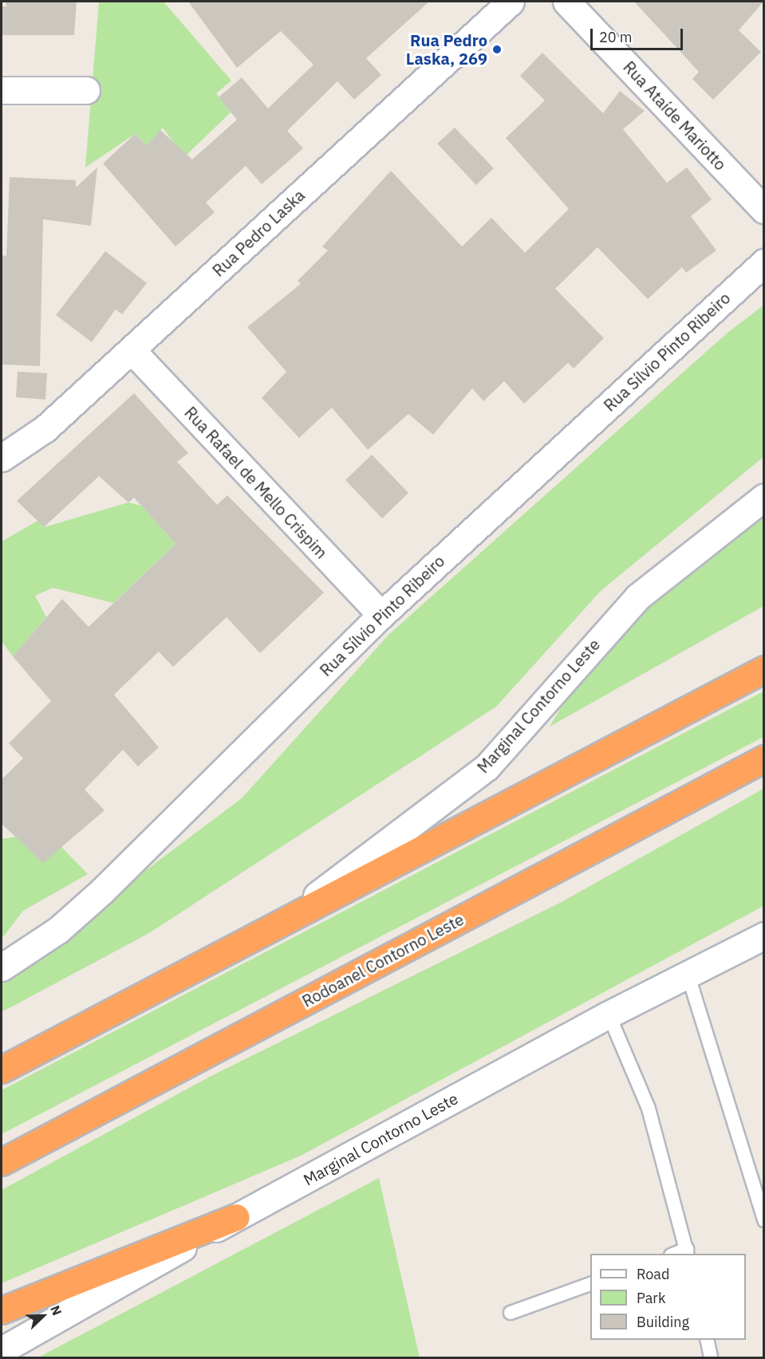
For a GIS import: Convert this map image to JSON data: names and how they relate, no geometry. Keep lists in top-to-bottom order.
{
  "streets": {
    "highway": ["Rodoanel Contorno Leste"],
    "street": [
      "Rua Ataíde Mariotto",
      "Rua Pedro Laska",
      "Rua Sílvio Pinto Ribeiro",
      "Rua Rafael de Mello Crispim",
      "Marginal Contorno Leste"
    ]
  },
  "crossings": [
    ["Rua Pedro Laska", "Rua Rafael de Mello Crispim"],
    ["Rua Sílvio Pinto Ribeiro", "Rua Rafael de Mello Crispim"]
  ],
  "places": ["Rua Pedro Laska, 269"],
  "legend": ["Road", "Park", "Building"],
  "scale_bar": "20 m",
  "north": "top right"
}
